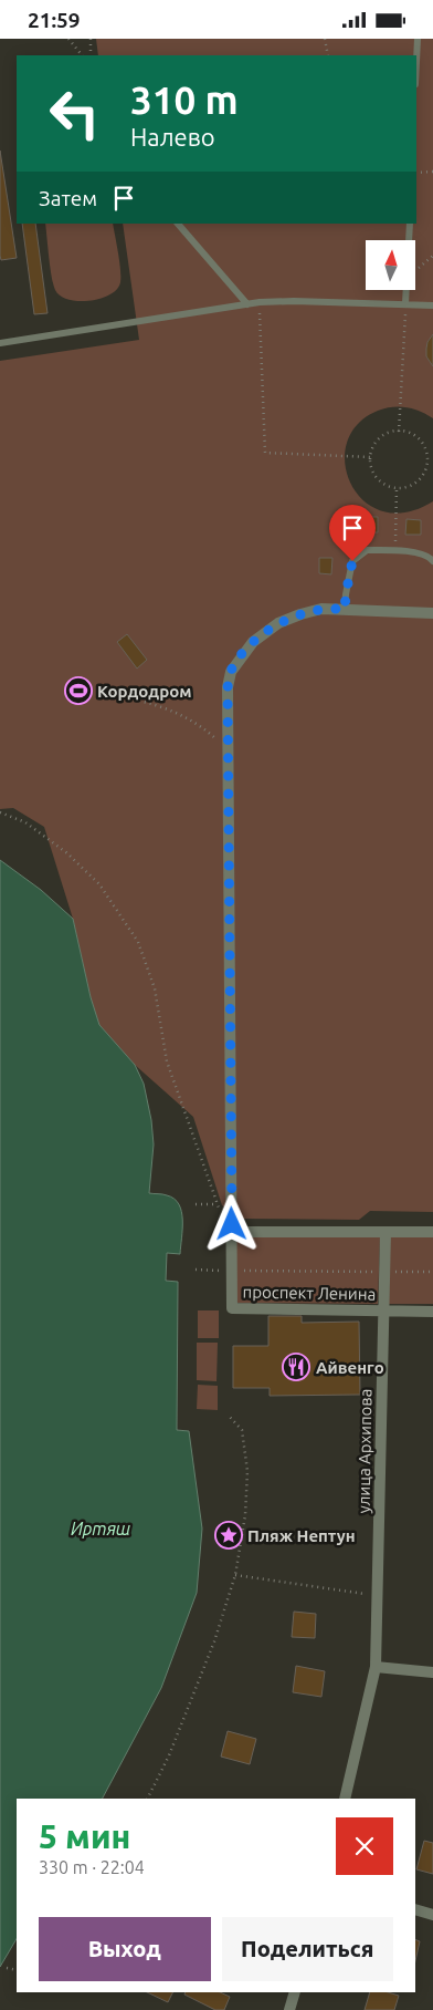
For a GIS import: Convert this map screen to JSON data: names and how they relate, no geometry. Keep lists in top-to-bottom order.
{
  "streets": {
    "street": ["проспект Ленина", "улица Архипова"]
  },
  "crossings": [
    ["проспект Ленина", "улица Архипова"]
  ],
  "water": ["Иртяш"],
  "places": {
    "sports": ["Кордодром"],
    "restaurant": ["Айвенго"],
    "place": ["Пляж Нептун"]
  },
  "north": "top",
  "page": {
    "status": "21:59",
    "turn": ["310 m", "Налево"],
    "then": "Затем",
    "heading": ["5 мин", "330 m · 22:04"],
    "buttons": ["Выход", "Поделиться"]
  }
}
